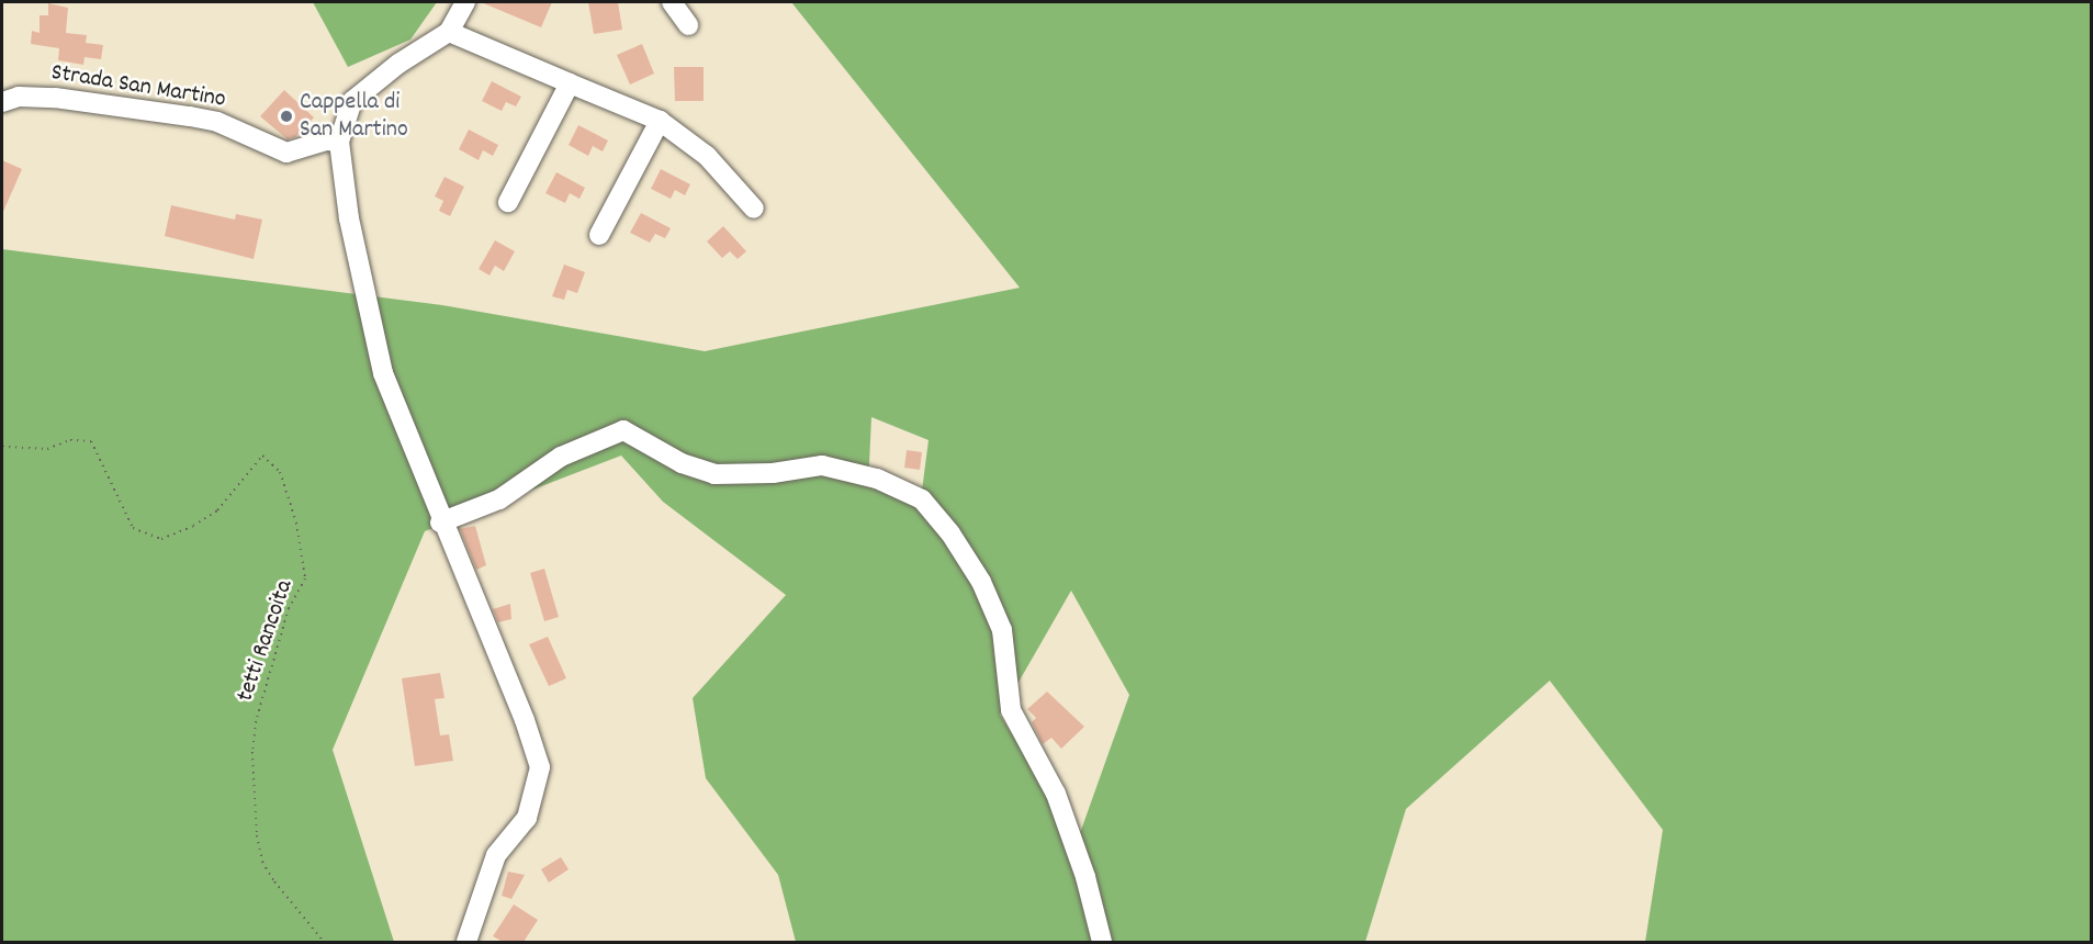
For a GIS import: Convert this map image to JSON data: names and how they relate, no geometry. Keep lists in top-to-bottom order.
{
  "streets": {
    "street": ["Strada San Martino"],
    "path": ["tetti Rancoita"]
  },
  "places": ["Cappella di San Martino"]
}
